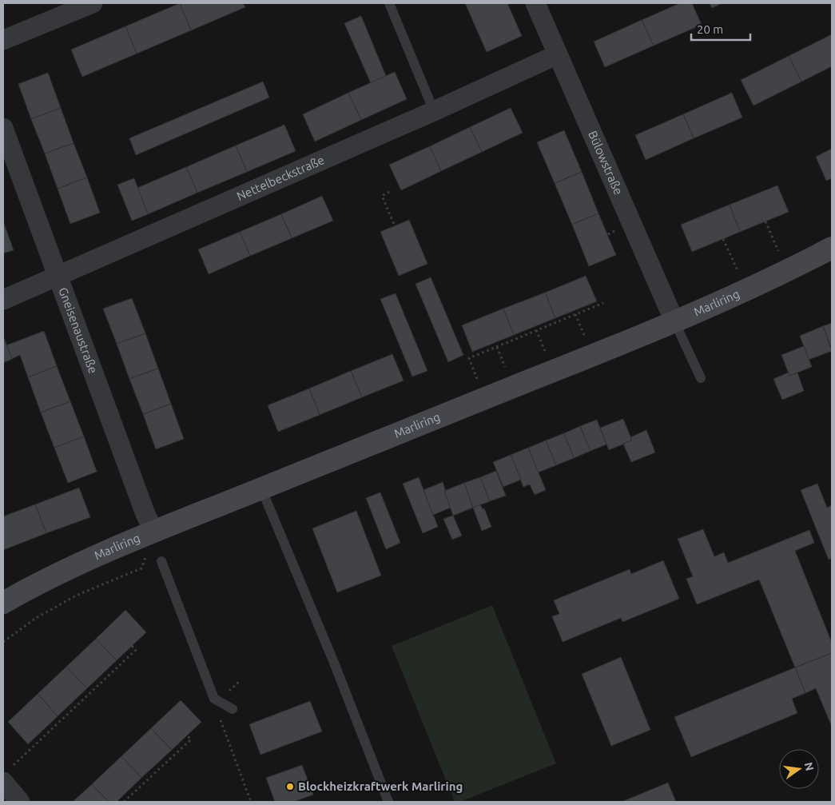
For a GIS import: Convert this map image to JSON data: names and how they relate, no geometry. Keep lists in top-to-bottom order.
{
  "streets": {
    "street": [
      "Bülowstraße",
      "Nettelbeckstraße",
      "Marliring",
      "Gneisenaustraße"
    ]
  },
  "crossings": [
    ["Bülowstraße", "Nettelbeckstraße"],
    ["Bülowstraße", "Marliring"],
    ["Nettelbeckstraße", "Gneisenaustraße"],
    ["Marliring", "Gneisenaustraße"]
  ],
  "places": ["Blockheizkraftwerk Marliring"],
  "scale_bar": "20 m",
  "north": "right"
}
